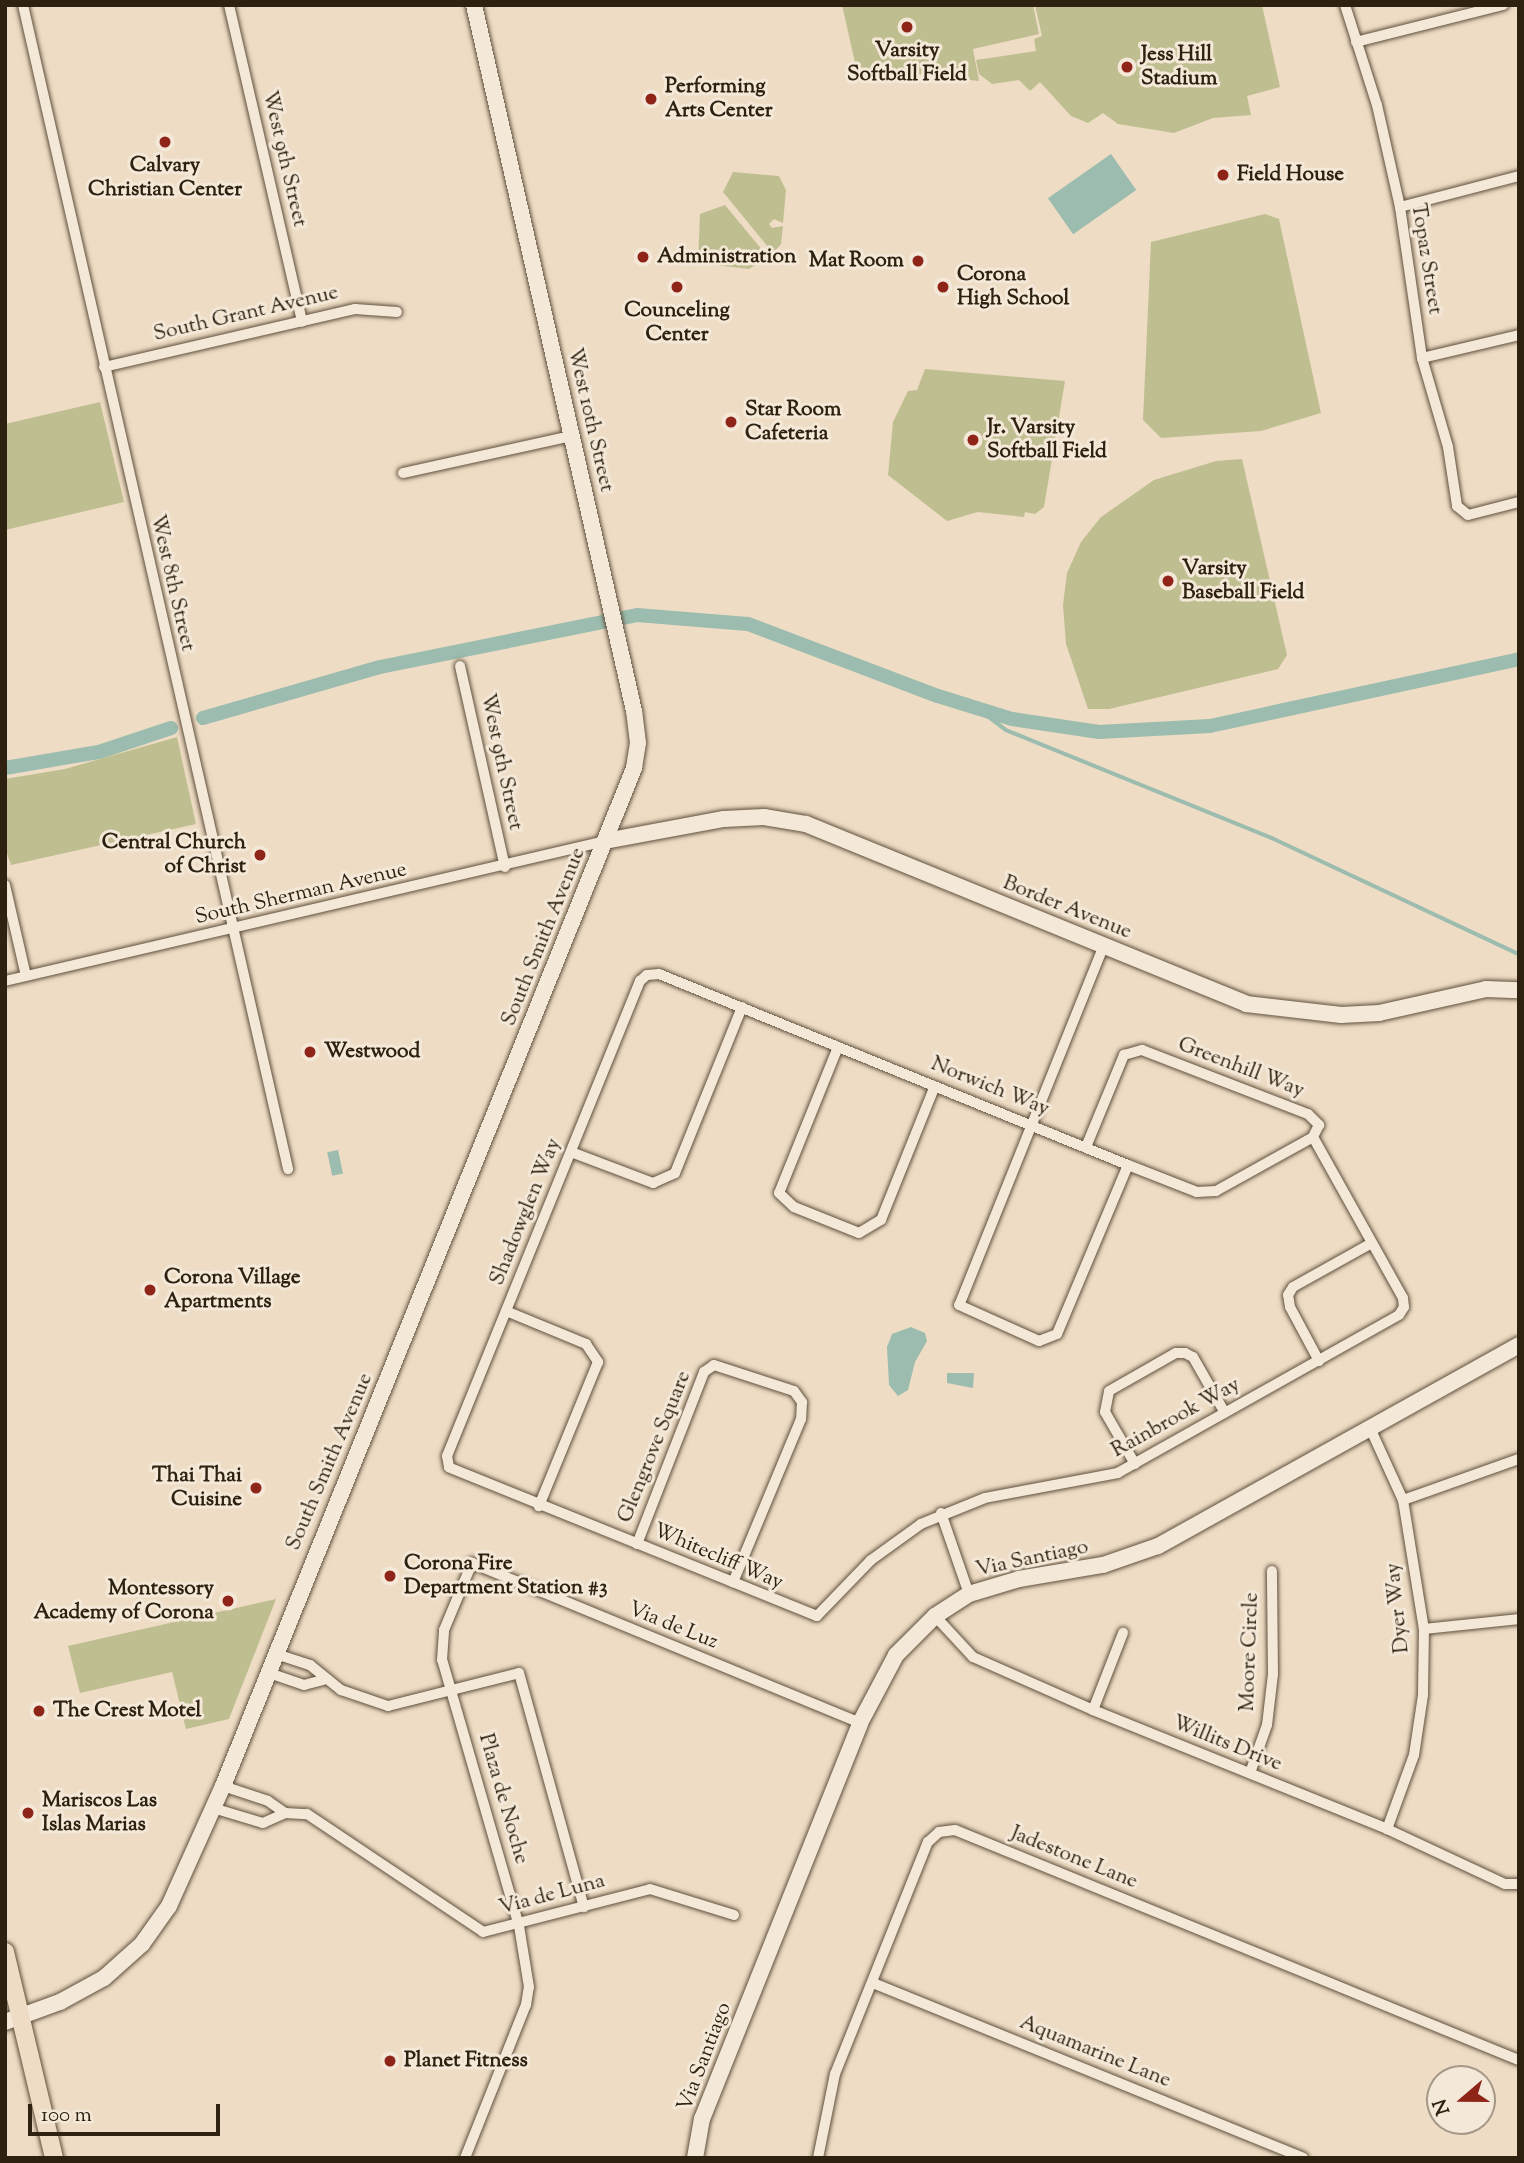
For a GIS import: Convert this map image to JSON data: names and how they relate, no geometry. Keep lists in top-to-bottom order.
{
  "streets": {
    "main road": [
      "West 10th Street",
      "Border Avenue",
      "South Smith Avenue",
      "Via Santiago"
    ],
    "street": [
      "West 9th Street",
      "Topaz Street",
      "South Grant Avenue",
      "West 8th Street",
      "South Sherman Avenue",
      "Greenhill Way",
      "Norwich Way",
      "Shadowglen Way",
      "Rainbrook Way",
      "Glengrove Square",
      "Whitecliff Way",
      "Dyer Way",
      "Via de Luz",
      "Moore Circle",
      "Willits Drive",
      "Plaza de Noche",
      "Jadestone Lane",
      "Via de Luna",
      "Aquamarine Lane"
    ]
  },
  "crossings": [
    ["West 9th Street", "South Grant Avenue"],
    ["West 9th Street", "South Sherman Avenue"],
    ["South Grant Avenue", "West 8th Street"],
    ["West 10th Street", "South Sherman Avenue"],
    ["West 10th Street", "Border Avenue"],
    ["West 10th Street", "South Smith Avenue"],
    ["West 8th Street", "South Sherman Avenue"],
    ["South Sherman Avenue", "Border Avenue"],
    ["South Sherman Avenue", "South Smith Avenue"],
    ["Border Avenue", "South Smith Avenue"],
    ["South Smith Avenue", "Via de Luna"],
    ["Greenhill Way", "Norwich Way"],
    ["Greenhill Way", "Rainbrook Way"],
    ["Norwich Way", "Shadowglen Way"],
    ["Shadowglen Way", "Whitecliff Way"],
    ["Rainbrook Way", "Whitecliff Way"],
    ["Glengrove Square", "Whitecliff Way"],
    ["Via Santiago", "Dyer Way"],
    ["Via Santiago", "Via de Luz"],
    ["Via Santiago", "Willits Drive"],
    ["Dyer Way", "Willits Drive"],
    ["Via de Luz", "Plaza de Noche"],
    ["Moore Circle", "Willits Drive"],
    ["Plaza de Noche", "Via de Luna"],
    ["Jadestone Lane", "Aquamarine Lane"]
  ],
  "places": [
    "Varsity Softball Field",
    "Jess Hill Stadium",
    "Performing Arts Center",
    "Calvary Christian Center",
    "Field House",
    "Administration",
    "Mat Room",
    "Counceling Center",
    "Corona High School",
    "Star Room Cafeteria",
    "Jr. Varsity Softball Field",
    "Varsity Baseball Field",
    "Central Church of Christ",
    "Westwood",
    "Corona Village Apartments",
    "Thai Thai Cuisine",
    "Corona Fire Department Station #3",
    "Montessory Academy of Corona",
    "The Crest Motel",
    "Mariscos Las Islas Marias",
    "Planet Fitness"
  ],
  "scale_bar": "100 m",
  "north": "left"
}
